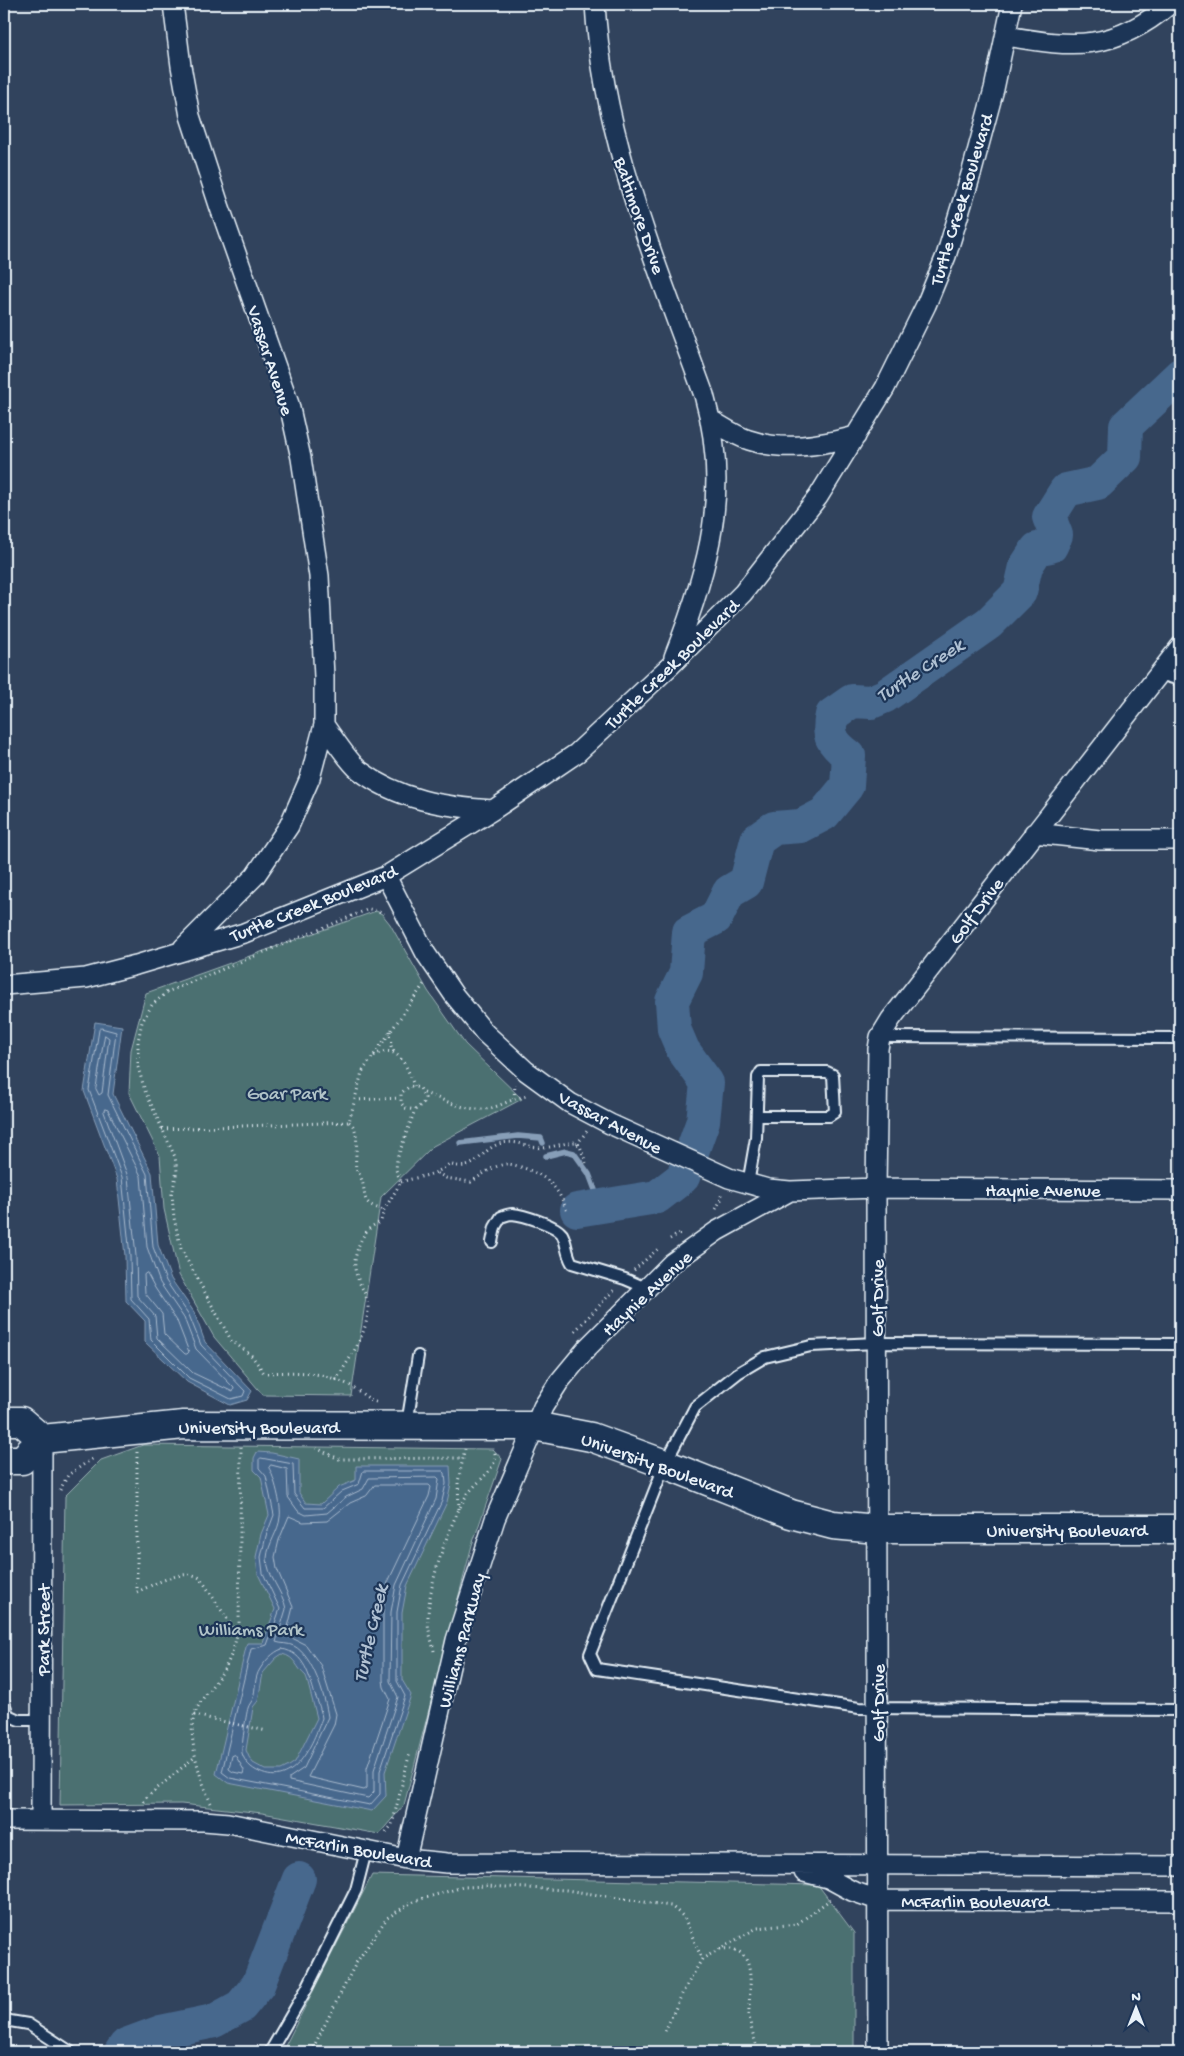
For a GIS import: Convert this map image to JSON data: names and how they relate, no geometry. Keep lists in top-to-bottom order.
{
  "streets": {
    "street": [
      "Turtle Creek Boulevard",
      "Baltimore Drive",
      "Vassar Avenue",
      "Golf Drive",
      "Haynie Avenue",
      "University Boulevard",
      "Park Street",
      "Williams Parkway",
      "McFarlin Boulevard"
    ]
  },
  "crossings": [
    ["Turtle Creek Boulevard", "Baltimore Drive"],
    ["Turtle Creek Boulevard", "Vassar Avenue"],
    ["Vassar Avenue", "Golf Drive"],
    ["Vassar Avenue", "Haynie Avenue"],
    ["Golf Drive", "Haynie Avenue"],
    ["Golf Drive", "University Boulevard"],
    ["Golf Drive", "McFarlin Boulevard"],
    ["Haynie Avenue", "University Boulevard"],
    ["Haynie Avenue", "Williams Parkway"],
    ["University Boulevard", "Park Street"],
    ["University Boulevard", "Williams Parkway"],
    ["Park Street", "McFarlin Boulevard"],
    ["Williams Parkway", "McFarlin Boulevard"]
  ],
  "water": ["Turtle Creek"],
  "parks": ["Goar Park", "Williams Park"],
  "north": "top"
}
